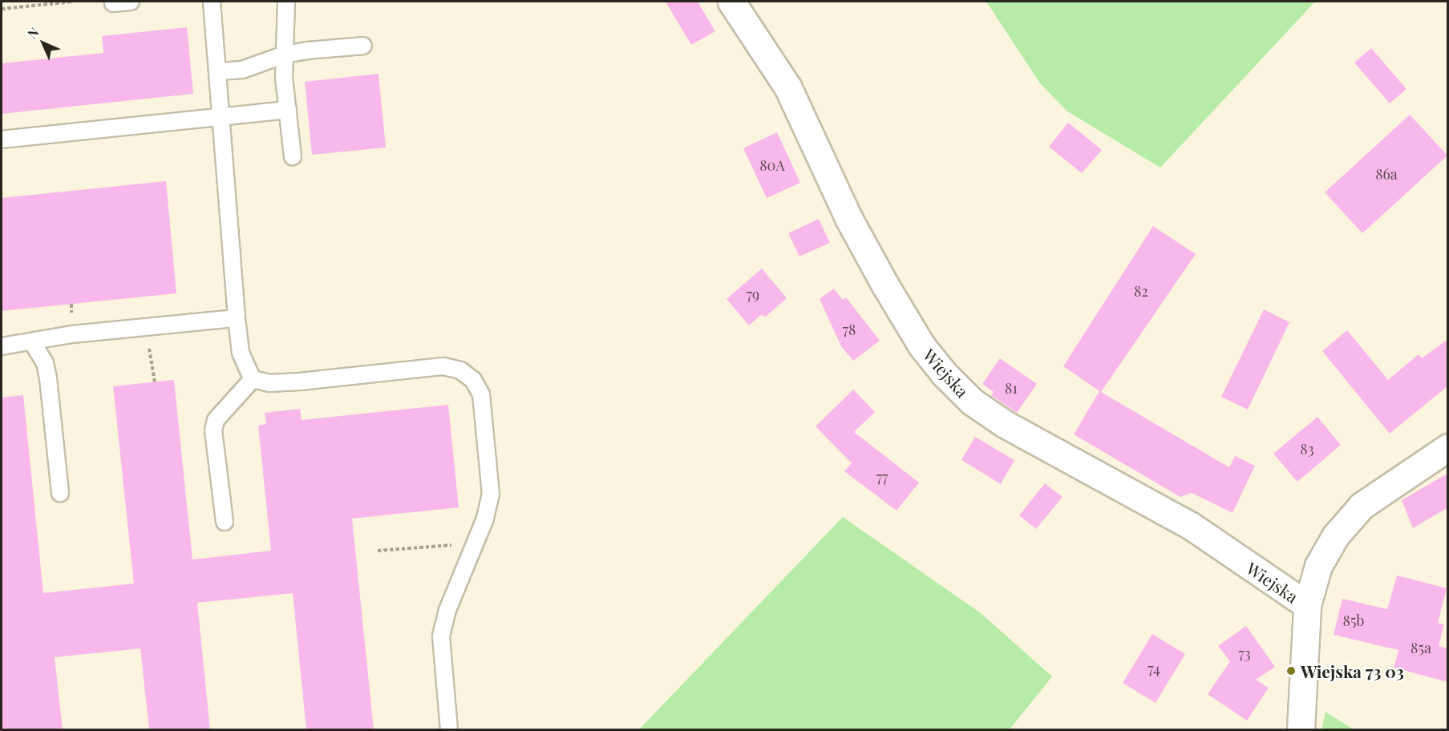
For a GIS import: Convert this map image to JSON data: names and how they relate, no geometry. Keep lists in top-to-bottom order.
{
  "streets": {
    "street": ["Wiejska"]
  },
  "places": ["Wiejska 73 03"],
  "house_numbers": [
    "80A",
    "86a",
    "82",
    "79",
    "78",
    "81",
    "83",
    "77",
    "85b",
    "85a",
    "73",
    "74"
  ],
  "north": "top left"
}
